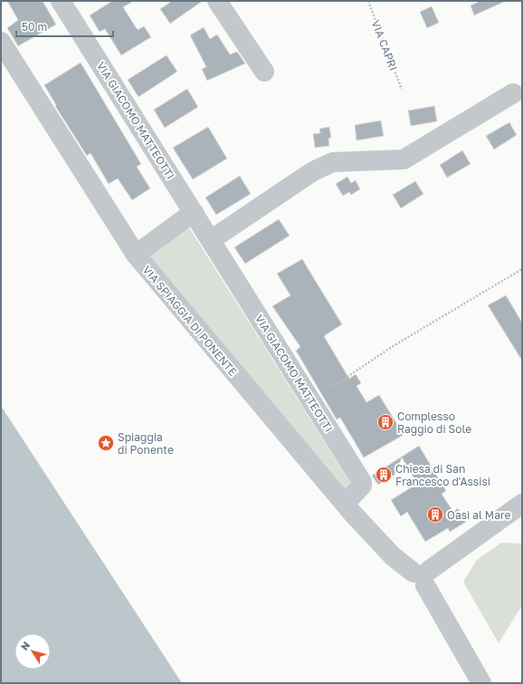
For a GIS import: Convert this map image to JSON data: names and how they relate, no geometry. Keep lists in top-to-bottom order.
{
  "streets": {
    "street": ["VIA GIACOMO MATTEOTTI", "VIA SPIAGGIA DI PONENTE"],
    "path": ["VIA CAPRI"]
  },
  "crossings": [
    ["VIA GIACOMO MATTEOTTI", "VIA SPIAGGIA DI PONENTE"]
  ],
  "places": {
    "building": ["Complesso Raggio di Sole", "Chiesa di San Francesco d'Assisi", "Oasi al Mare"],
    "place": ["Spiaggia di Ponente"]
  },
  "scale_bar": "50 m",
  "north": "top left"
}
